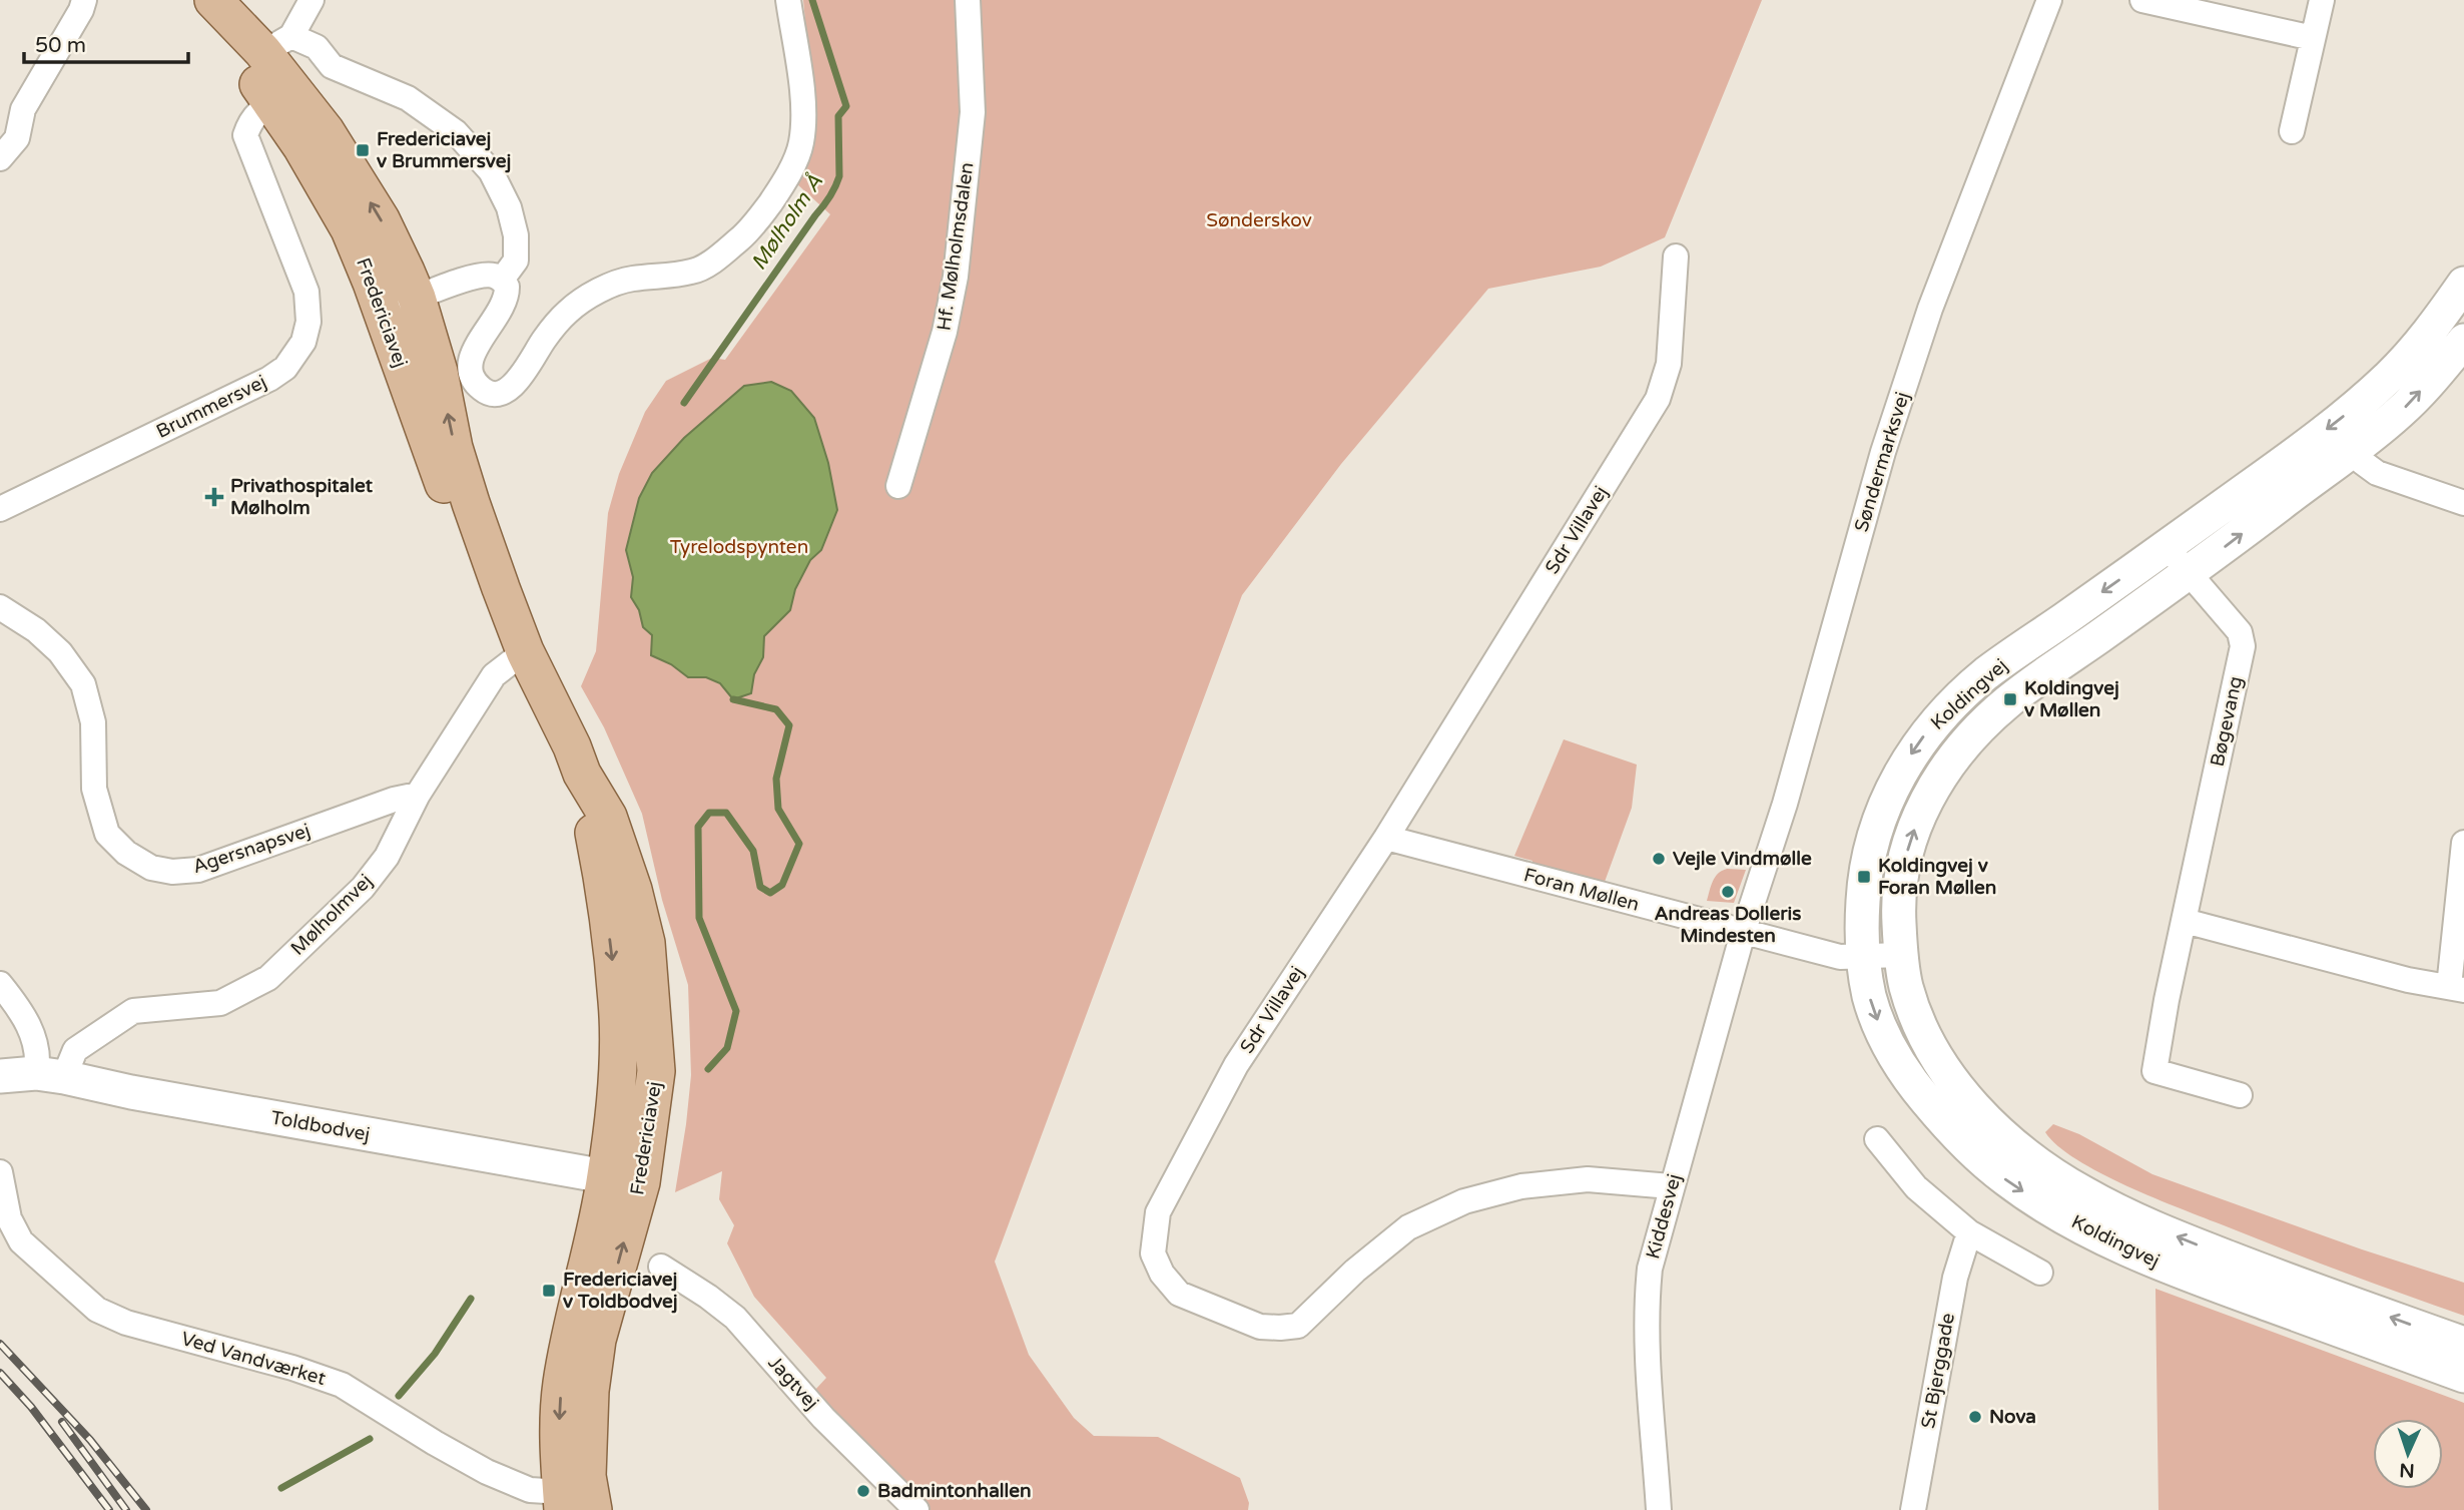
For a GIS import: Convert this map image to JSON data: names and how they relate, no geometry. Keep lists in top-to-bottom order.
{
  "streets": {
    "main road": ["Fredericiavej", "Koldingvej", "Toldbodvej"],
    "street": [
      "Hf. Mølholmsdalen",
      "Brummersvej",
      "Søndermarksvej",
      "Sdr Villavej",
      "Bøgevang",
      "Agersnapsvej",
      "Foran Møllen",
      "Mølholmvej",
      "Kiddesvej",
      "Ved Vandværket",
      "St Bjerggade",
      "Jagtvej"
    ]
  },
  "crossings": [
    ["Fredericiavej", "Brummersvej"],
    ["Fredericiavej", "Mølholmvej"],
    ["Fredericiavej", "Toldbodvej"],
    ["Fredericiavej", "Ved Vandværket"],
    ["Søndermarksvej", "Foran Møllen"],
    ["Søndermarksvej", "Kiddesvej"],
    ["Sdr Villavej", "Foran Møllen"],
    ["Sdr Villavej", "Kiddesvej"],
    ["Koldingvej", "Bøgevang"],
    ["Koldingvej", "Foran Møllen"],
    ["Agersnapsvej", "Mølholmvej"],
    ["Foran Møllen", "Kiddesvej"],
    ["Mølholmvej", "Toldbodvej"]
  ],
  "water": ["Mølholm Å"],
  "parks": ["Sønderskov", "Tyrelodspynten"],
  "places": {
    "transit": [
      "Fredericiavej v Brummersvej",
      "Koldingvej v Møllen",
      "Koldingvej v Foran Møllen",
      "Fredericiavej v Toldbodvej"
    ],
    "health": ["Privathospitalet Mølholm"],
    "other": [
      "Vejle Vindmølle",
      "Andreas Dolleris Mindesten",
      "Nova",
      "Badmintonhallen"
    ]
  },
  "scale_bar": "50 m",
  "north": "bottom"
}
